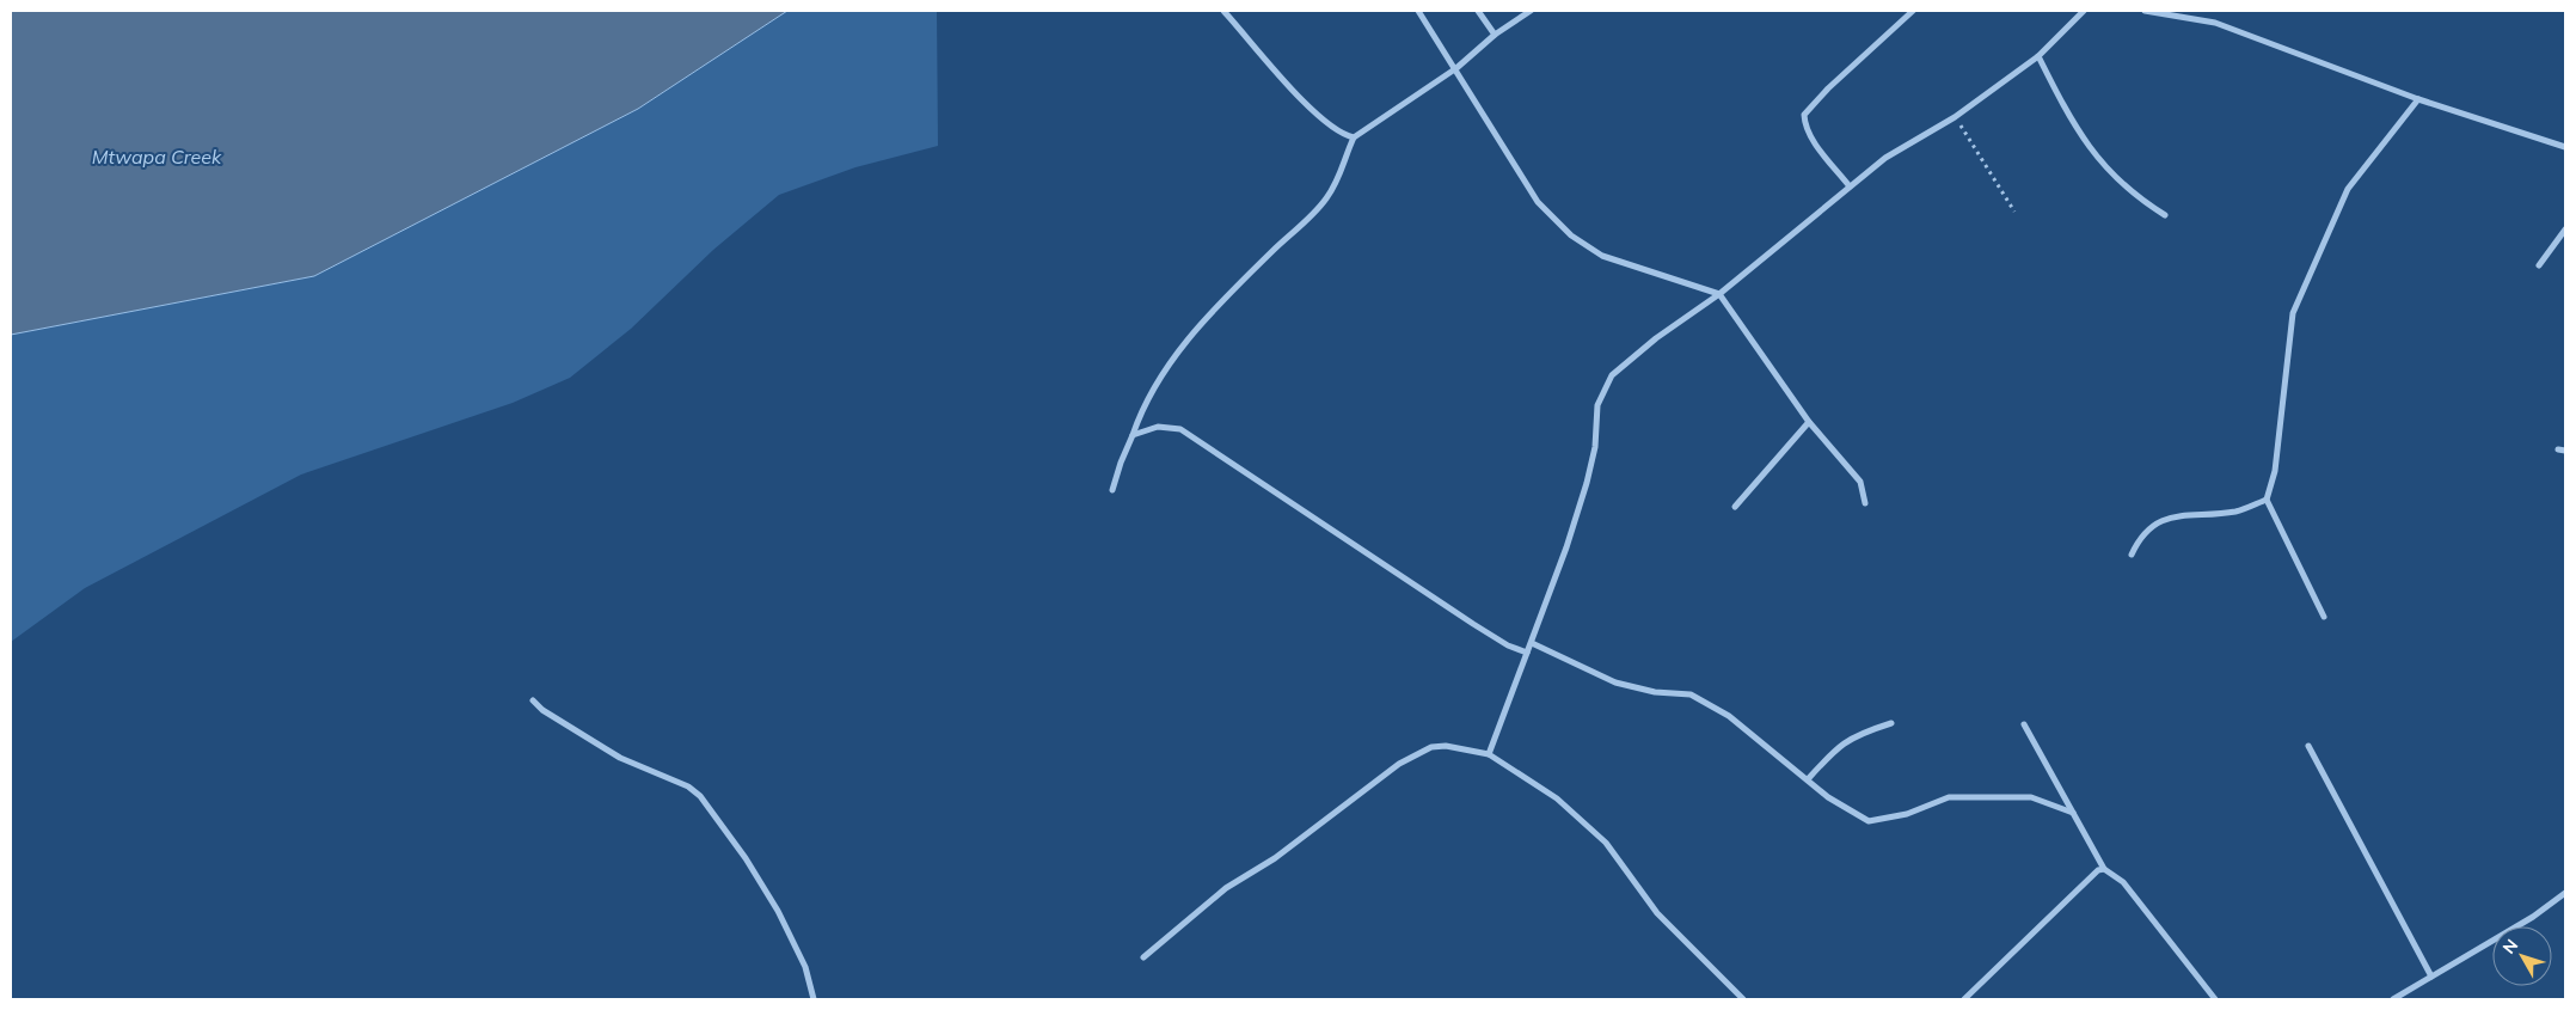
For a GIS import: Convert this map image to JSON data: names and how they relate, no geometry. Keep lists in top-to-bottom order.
{
  "water": ["Mtwapa Creek"],
  "north": "top left"
}
